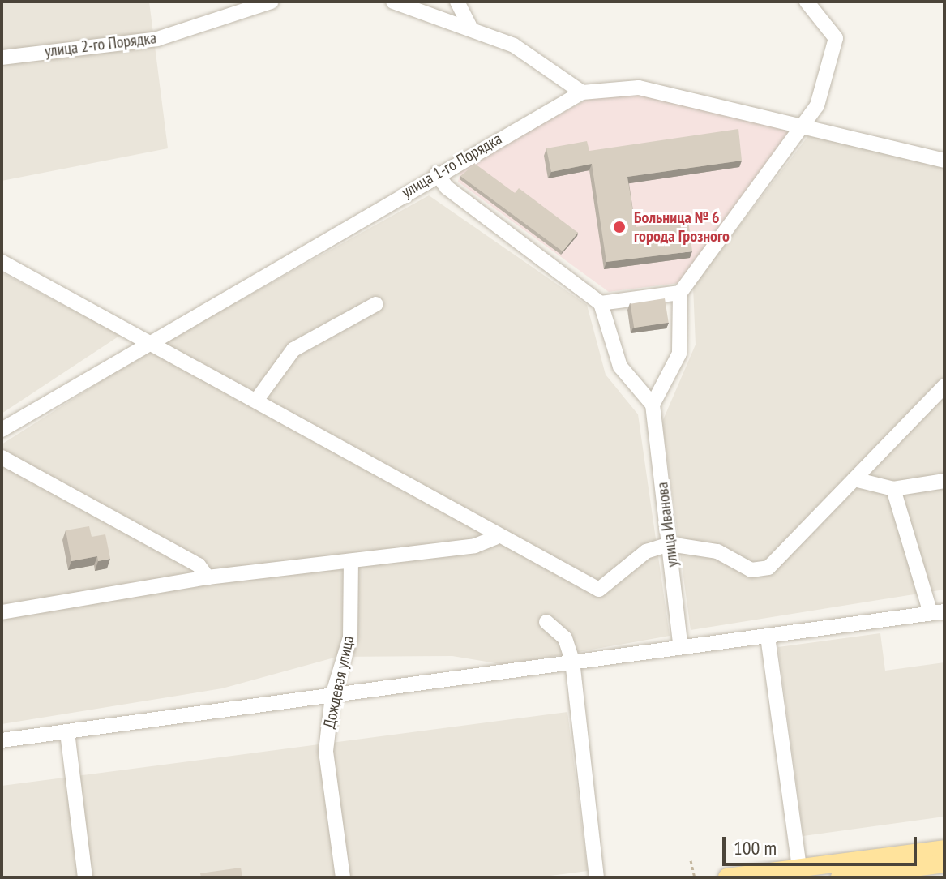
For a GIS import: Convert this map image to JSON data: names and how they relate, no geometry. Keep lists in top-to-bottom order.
{
  "streets": {
    "street": [
      "улица 2-го Порядка",
      "улица 1-го Порядка",
      "улица Иванова",
      "Дождевая улица"
    ]
  },
  "places": ["Больница № 6 города Грозного"],
  "scale_bar": "100 m"
}
